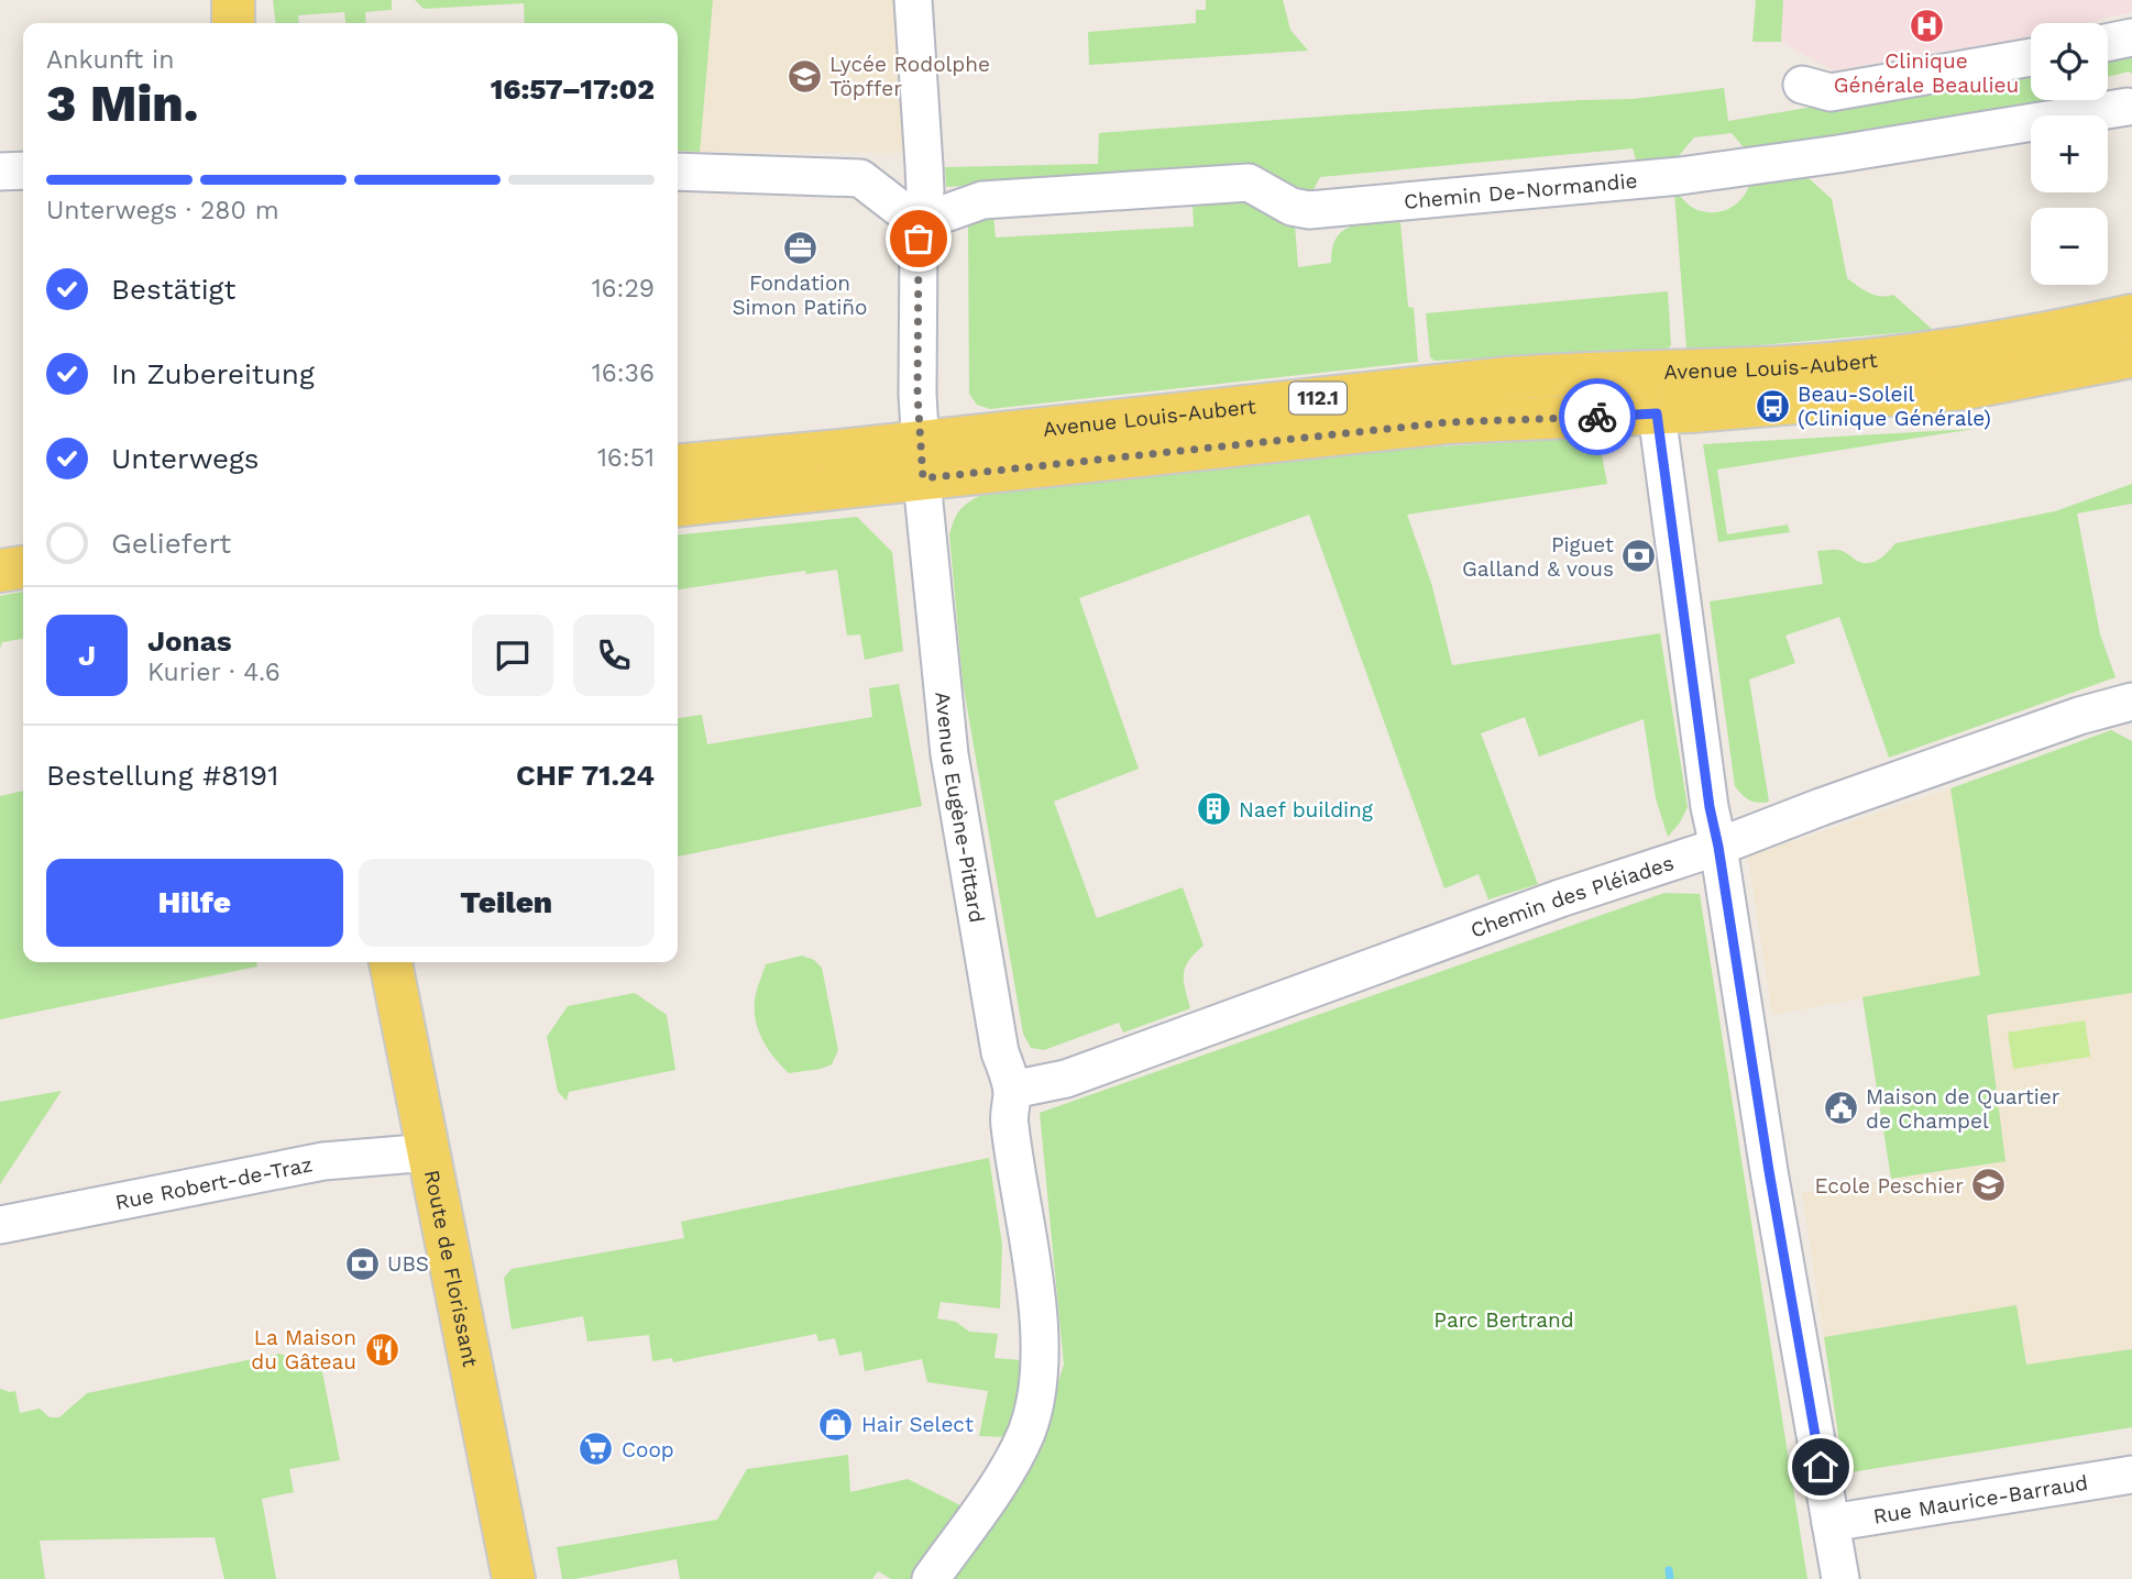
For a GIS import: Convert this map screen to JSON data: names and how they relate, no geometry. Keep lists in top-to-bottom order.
{
  "streets": {
    "main road": ["Avenue Louis-Aubert", "112.1", "Route de Florissant"],
    "street": [
      "Chemin De-Normandie",
      "Avenue Eugène-Pittard",
      "Chemin des Pléiades",
      "Rue Robert-de-Traz",
      "Rue Maurice-Barraud"
    ]
  },
  "crossings": [
    ["Chemin De-Normandie", "Avenue Eugène-Pittard"],
    ["Avenue Louis-Aubert", "Avenue Eugène-Pittard"],
    ["Avenue Eugène-Pittard", "Chemin des Pléiades"],
    ["Rue Robert-de-Traz", "Route de Florissant"]
  ],
  "parks": ["Parc Bertrand"],
  "places": {
    "hospital": ["Clinique Générale Beaulieu"],
    "school or university": ["Lycée Rodolphe Töpffer", "Ecole Peschier"],
    "office": ["Fondation Simon Patiño"],
    "bus stop": ["Beau-Soleil (Clinique Générale)"],
    "bank": ["Piguet Galland & vous", "UBS"],
    "building": ["Naef building"],
    "public building": ["Maison de Quartier de Champel"],
    "restaurant": ["La Maison du Gâteau"],
    "shop": ["Hair Select"],
    "supermarket": ["Coop"]
  },
  "page": {
    "map_buttons": ["+", "−"],
    "heading": ["3 Min.", "Ankunft in", "16:57–17:02"],
    "panel": [
      "Jonas",
      "Kurier · 4.6",
      "Bestellung #8191",
      "CHF 71.24"
    ],
    "bar": "Unterwegs · 280 m",
    "list": [
      ["Bestätigt", "16:29"],
      ["In Zubereitung", "16:36"],
      ["Unterwegs", "16:51"],
      "Geliefert"
    ],
    "round": "J",
    "buttons": ["Hilfe", "Teilen"]
  }
}
